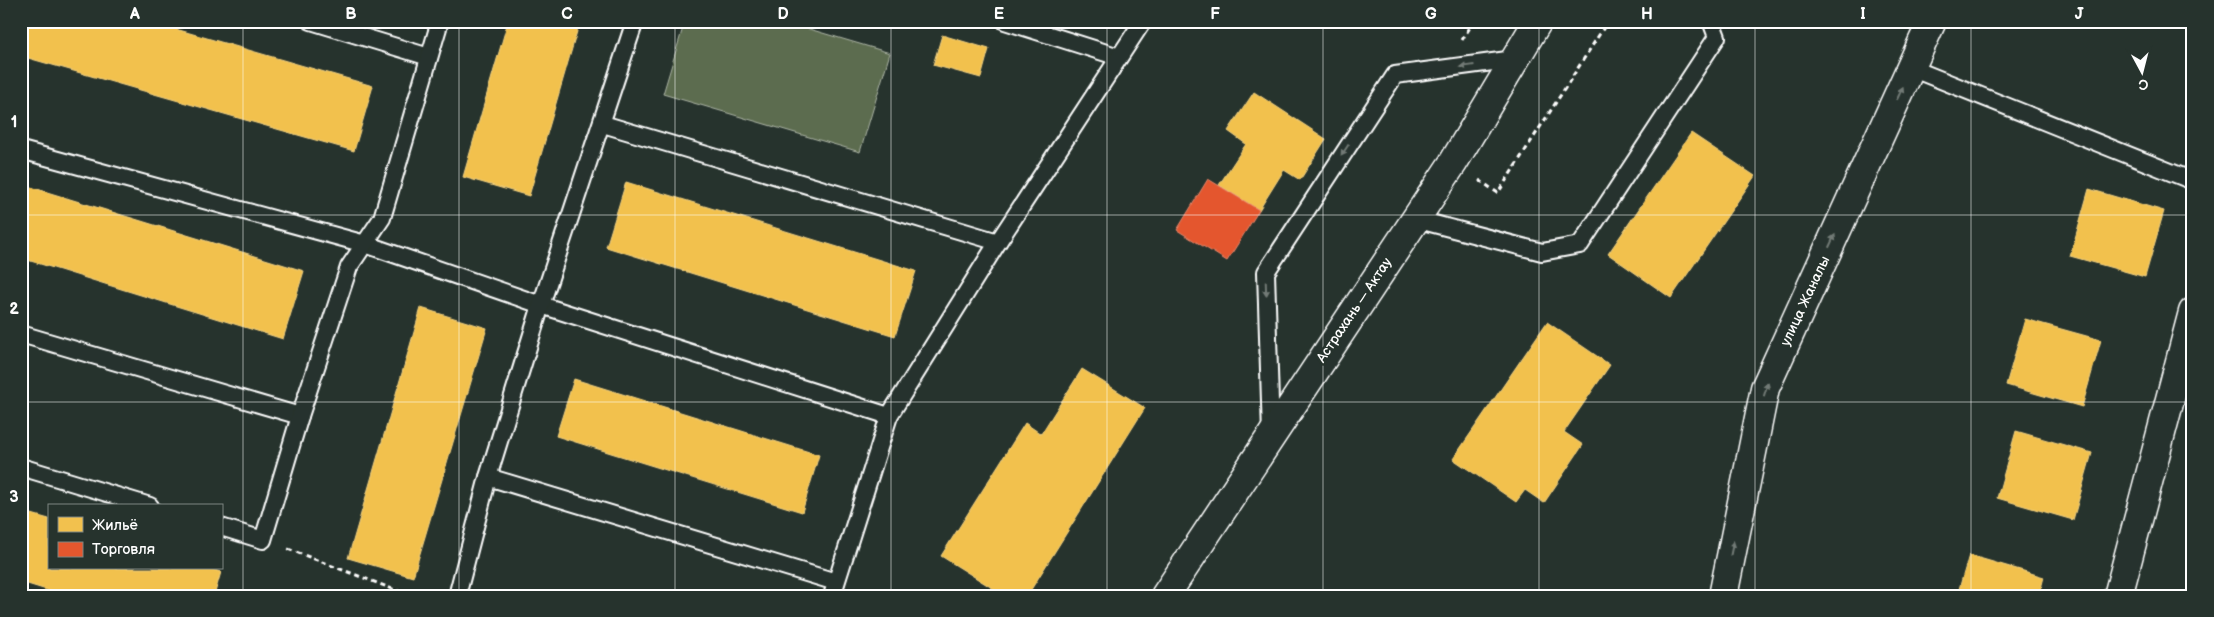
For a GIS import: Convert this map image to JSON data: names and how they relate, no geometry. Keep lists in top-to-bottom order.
{
  "streets": {
    "main road": ["улица Жаналы", "Астрахань — Актау"]
  },
  "one_way": ["улица Жаналы"],
  "legend": ["Жильё", "Торговля"],
  "north": "bottom",
  "grid": {
    "columns": [
      "A",
      "B",
      "C",
      "D",
      "E",
      "F",
      "G",
      "H",
      "I",
      "J"
    ],
    "rows": ["1", "2", "3"]
  }
}
